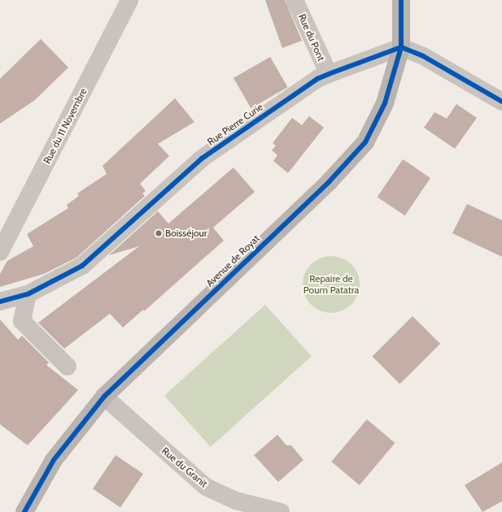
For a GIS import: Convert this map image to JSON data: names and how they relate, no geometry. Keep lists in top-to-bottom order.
{
  "streets": {
    "main road": ["Avenue de Royat"],
    "street": [
      "Rue du Pont",
      "Rue Pierre Curie",
      "Rue du 11 Novembre",
      "Rue du Granit"
    ]
  },
  "crossings": [
    ["Rue du Pont", "Rue Pierre Curie"],
    ["Rue Pierre Curie", "Avenue de Royat"],
    ["Avenue de Royat", "Rue du Granit"]
  ],
  "parks": ["Repaire de Poum Patatra"],
  "places": ["Boisséjour"]
}
